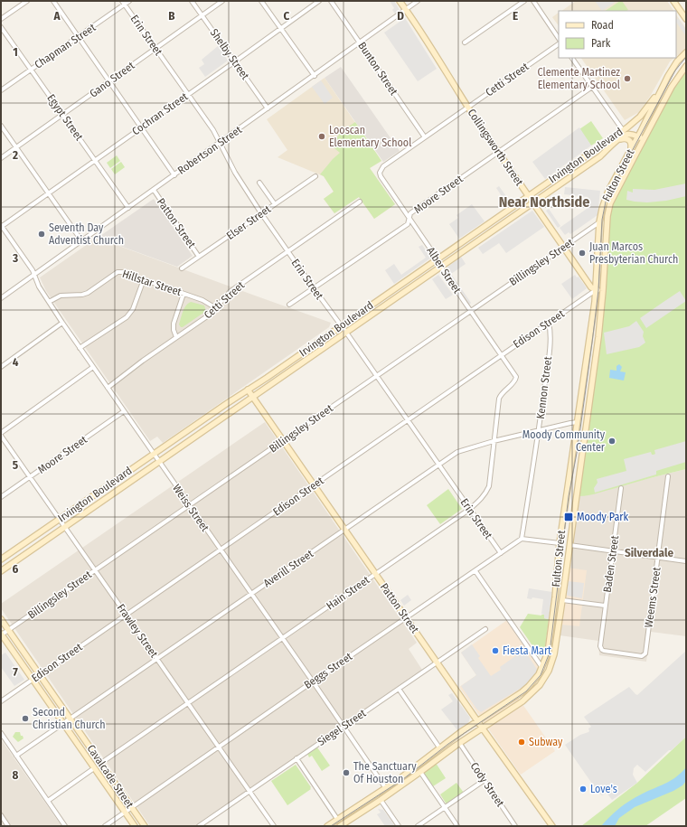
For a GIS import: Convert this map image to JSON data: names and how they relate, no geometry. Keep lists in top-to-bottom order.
{
  "streets": {
    "main road": [
      "Collingsworth Street",
      "Irvington Boulevard",
      "Fulton Street",
      "Patton Street",
      "Cavalcade Street"
    ],
    "street": [
      "Erin Street",
      "Chapman Street",
      "Shelby Street",
      "Bunton Street",
      "Gano Street",
      "Cetti Street",
      "Cochran Street",
      "Egypt Street",
      "Robertson Street",
      "Moore Street",
      "Elser Street",
      "Billingsley Street",
      "Alber Street",
      "Hillstar Street",
      "Edison Street",
      "Kennon Street",
      "Weiss Street",
      "Baden Street",
      "Averill Street",
      "Hain Street",
      "Weems Street",
      "Frawley Street",
      "Beggs Street",
      "Siegel Street",
      "Cody Street"
    ]
  },
  "crossings": [
    ["Erin Street", "Chapman Street"],
    ["Erin Street", "Gano Street"],
    ["Erin Street", "Cetti Street"],
    ["Erin Street", "Cochran Street"],
    ["Erin Street", "Robertson Street"],
    ["Erin Street", "Irvington Boulevard"],
    ["Erin Street", "Moore Street"],
    ["Erin Street", "Elser Street"],
    ["Erin Street", "Billingsley Street"],
    ["Erin Street", "Edison Street"],
    ["Erin Street", "Averill Street"],
    ["Erin Street", "Hain Street"],
    ["Erin Street", "Beggs Street"],
    ["Chapman Street", "Egypt Street"],
    ["Shelby Street", "Gano Street"],
    ["Shelby Street", "Cochran Street"],
    ["Shelby Street", "Robertson Street"],
    ["Bunton Street", "Cetti Street"],
    ["Bunton Street", "Robertson Street"],
    ["Gano Street", "Egypt Street"],
    ["Cetti Street", "Collingsworth Street"],
    ["Cetti Street", "Alber Street"],
    ["Cetti Street", "Hillstar Street"],
    ["Cetti Street", "Weiss Street"],
    ["Cochran Street", "Egypt Street"],
    ["Cochran Street", "Weiss Street"],
    ["Egypt Street", "Robertson Street"],
    ["Collingsworth Street", "Robertson Street"],
    ["Collingsworth Street", "Irvington Boulevard"],
    ["Collingsworth Street", "Fulton Street"],
    ["Collingsworth Street", "Moore Street"],
    ["Collingsworth Street", "Billingsley Street"],
    ["Collingsworth Street", "Edison Street"],
    ["Robertson Street", "Patton Street"],
    ["Robertson Street", "Weiss Street"],
    ["Irvington Boulevard", "Fulton Street"],
    ["Irvington Boulevard", "Patton Street"],
    ["Irvington Boulevard", "Alber Street"],
    ["Irvington Boulevard", "Weiss Street"],
    ["Irvington Boulevard", "Frawley Street"],
    ["Fulton Street", "Patton Street"],
    ["Fulton Street", "Billingsley Street"],
    ["Fulton Street", "Edison Street"],
    ["Fulton Street", "Weiss Street"],
    ["Fulton Street", "Averill Street"],
    ["Fulton Street", "Cody Street"],
    ["Moore Street", "Alber Street"],
    ["Moore Street", "Weiss Street"],
    ["Moore Street", "Frawley Street"],
    ["Elser Street", "Patton Street"],
    ["Patton Street", "Billingsley Street"],
    ["Patton Street", "Edison Street"],
    ["Patton Street", "Averill Street"],
    ["Patton Street", "Hain Street"],
    ["Patton Street", "Beggs Street"],
    ["Patton Street", "Siegel Street"],
    ["Billingsley Street", "Alber Street"],
    ["Billingsley Street", "Weiss Street"],
    ["Billingsley Street", "Frawley Street"],
    ["Billingsley Street", "Cavalcade Street"],
    ["Alber Street", "Edison Street"],
    ["Alber Street", "Hain Street"],
    ["Hillstar Street", "Weiss Street"],
    ["Edison Street", "Kennon Street"],
    ["Edison Street", "Weiss Street"],
    ["Edison Street", "Frawley Street"],
    ["Edison Street", "Cavalcade Street"],
    ["Kennon Street", "Averill Street"],
    ["Kennon Street", "Beggs Street"],
    ["Weiss Street", "Averill Street"],
    ["Weiss Street", "Hain Street"],
    ["Weiss Street", "Beggs Street"],
    ["Weiss Street", "Siegel Street"],
    ["Baden Street", "Weems Street"],
    ["Averill Street", "Hain Street"],
    ["Averill Street", "Frawley Street"],
    ["Averill Street", "Cavalcade Street"],
    ["Hain Street", "Frawley Street"],
    ["Hain Street", "Cavalcade Street"],
    ["Frawley Street", "Beggs Street"],
    ["Frawley Street", "Siegel Street"],
    ["Beggs Street", "Cavalcade Street"]
  ],
  "districts": ["Near Northside", "Silverdale"],
  "places": {
    "other": [
      "Clemente Martinez Elementary School",
      "Looscan Elementary School",
      "Seventh Day Adventist Church",
      "Juan Marcos Presbyterian Church",
      "Moody Community Center",
      "Fiesta Mart",
      "Second Christian Church",
      "Subway",
      "The Sanctuary Of Houston",
      "Love's"
    ],
    "transit": ["Moody Park"]
  },
  "legend": ["Road", "Park"],
  "grid": {
    "columns": [
      "A",
      "B",
      "C",
      "D",
      "E"
    ],
    "rows": [
      "1",
      "2",
      "3",
      "4",
      "5",
      "6",
      "7",
      "8"
    ]
  }
}
